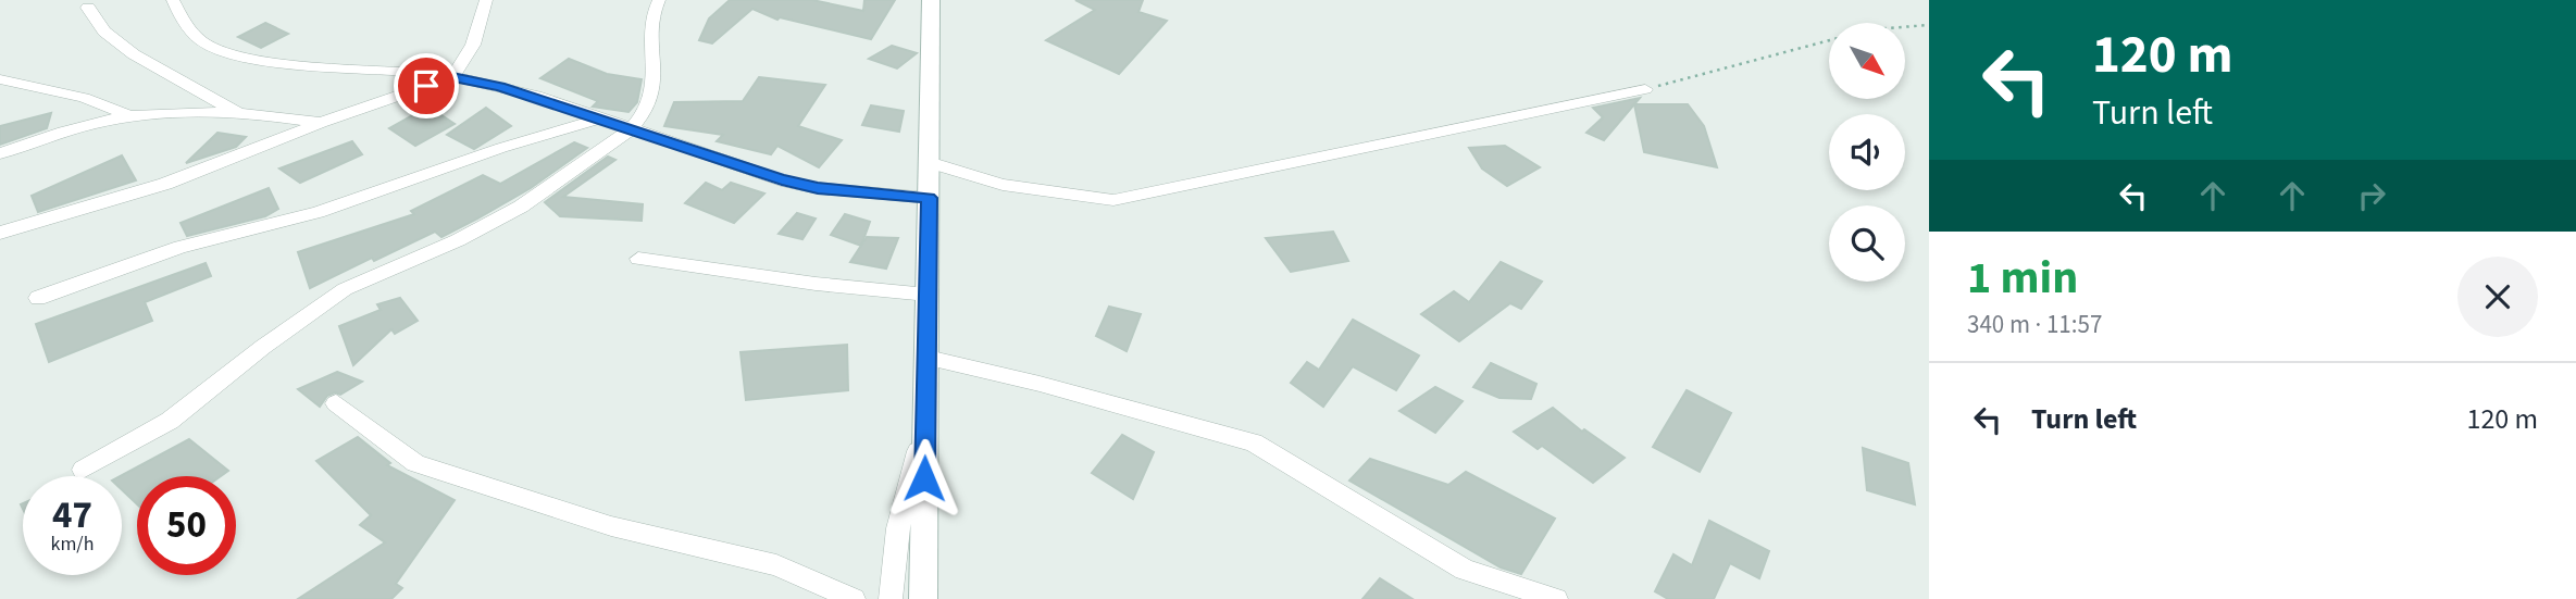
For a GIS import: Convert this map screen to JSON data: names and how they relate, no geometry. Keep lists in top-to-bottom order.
{
  "north": "bottom right",
  "page": {
    "turn": ["120 m", "Turn left"],
    "heading": ["1 min", "340 m · 11:57"],
    "list": [
      {
        "name": "Turn left",
        "value": "120 m"
      }
    ],
    "speed": "47 km/h",
    "limit": "50"
  }
}
